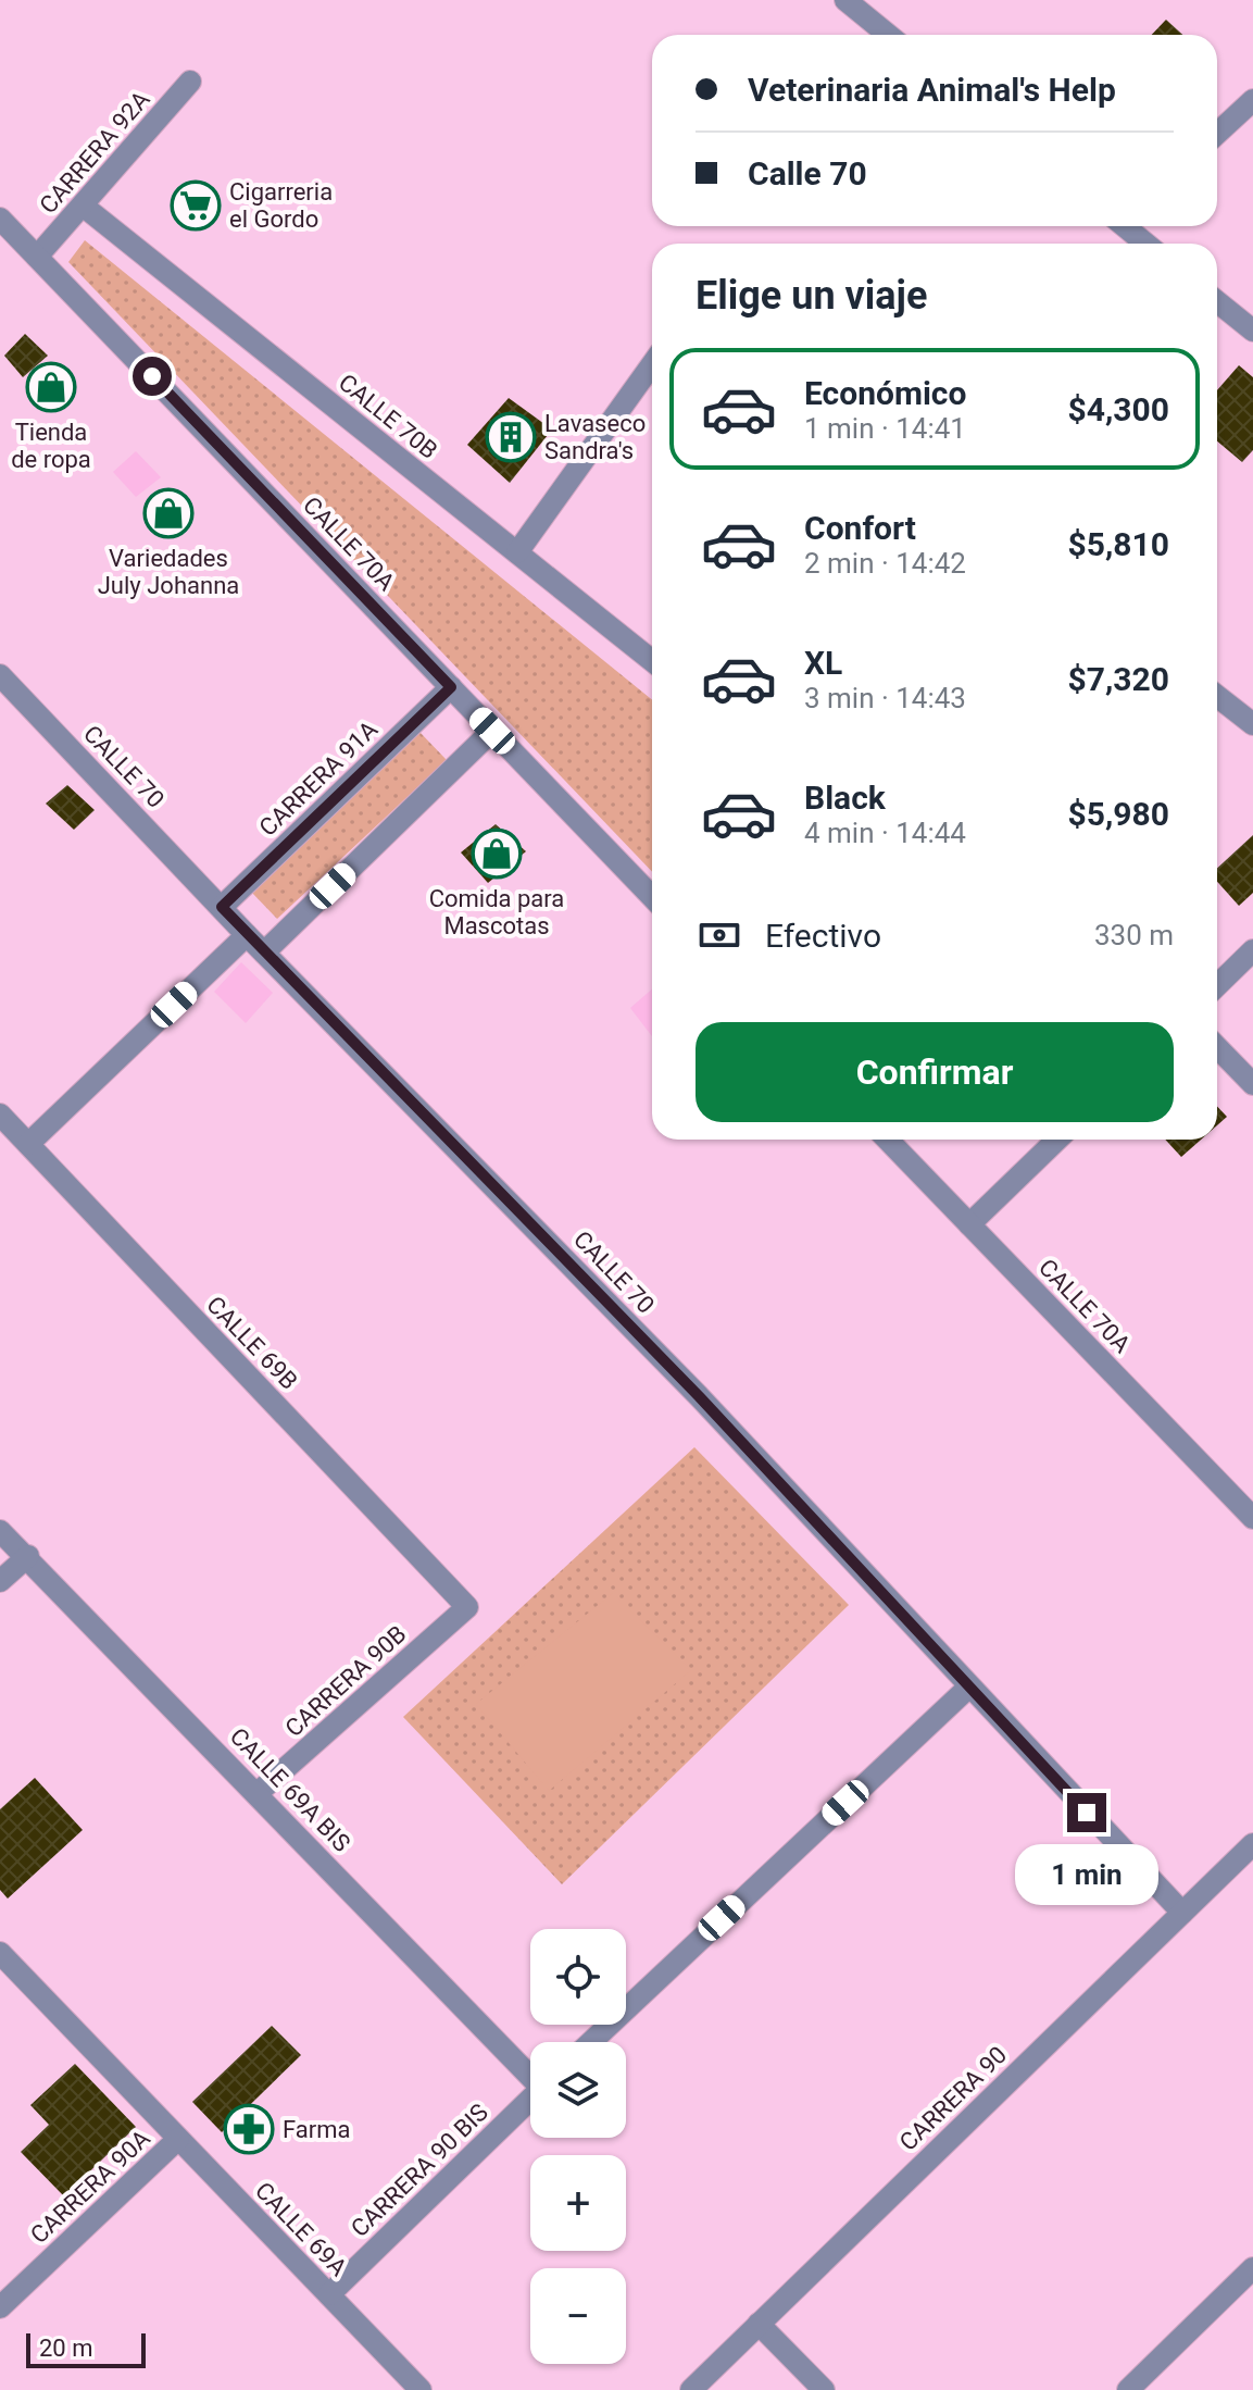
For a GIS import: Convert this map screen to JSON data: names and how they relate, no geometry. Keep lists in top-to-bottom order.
{
  "streets": {
    "street": [
      "CARRERA 92A",
      "CALLE 70B",
      "CALLE 70A",
      "CALLE 70",
      "CARRERA 91A",
      "CALLE 69B",
      "CARRERA 90B",
      "CALLE 69A BIS",
      "CARRERA 90",
      "CARRERA 90 BIS",
      "CARRERA 90A",
      "CALLE 69A"
    ]
  },
  "crossings": [
    ["CARRERA 92A", "CALLE 70B"],
    ["CARRERA 92A", "CALLE 70A"],
    ["CALLE 70A", "CARRERA 91A"],
    ["CALLE 70", "CARRERA 91A"],
    ["CALLE 70", "CARRERA 90"],
    ["CALLE 69B", "CARRERA 90B"],
    ["CARRERA 90B", "CALLE 69A BIS"],
    ["CARRERA 90 BIS", "CALLE 69A"],
    ["CARRERA 90A", "CALLE 69A"]
  ],
  "places": {
    "supermarket": ["Cigarreria el Gordo"],
    "shop": ["Tienda de ropa", "Variedades July Johanna", "Comida para Mascotas"],
    "building": ["Lavaseco Sandra's"],
    "pharmacy": ["Farma"]
  },
  "scale_bar": "20 m",
  "page": {
    "banner": ["Veterinaria Animal's Help", "Calle 70"],
    "heading": "Elige un viaje",
    "list": [
      {
        "name": "Económico",
        "note": "1 min · 14:41",
        "value": "$4,300"
      },
      {
        "name": "Confort",
        "note": "2 min · 14:42",
        "value": "$5,810"
      },
      {
        "name": "XL",
        "note": "3 min · 14:43",
        "value": "$7,320"
      },
      {
        "name": "Black",
        "note": "4 min · 14:44",
        "value": "$5,980"
      }
    ],
    "pay": ["Efectivo", "330 m"],
    "buttons": "Confirmar",
    "bubble": "1 min",
    "map_buttons": ["+", "−"],
    "scale": "20 m"
  }
}
